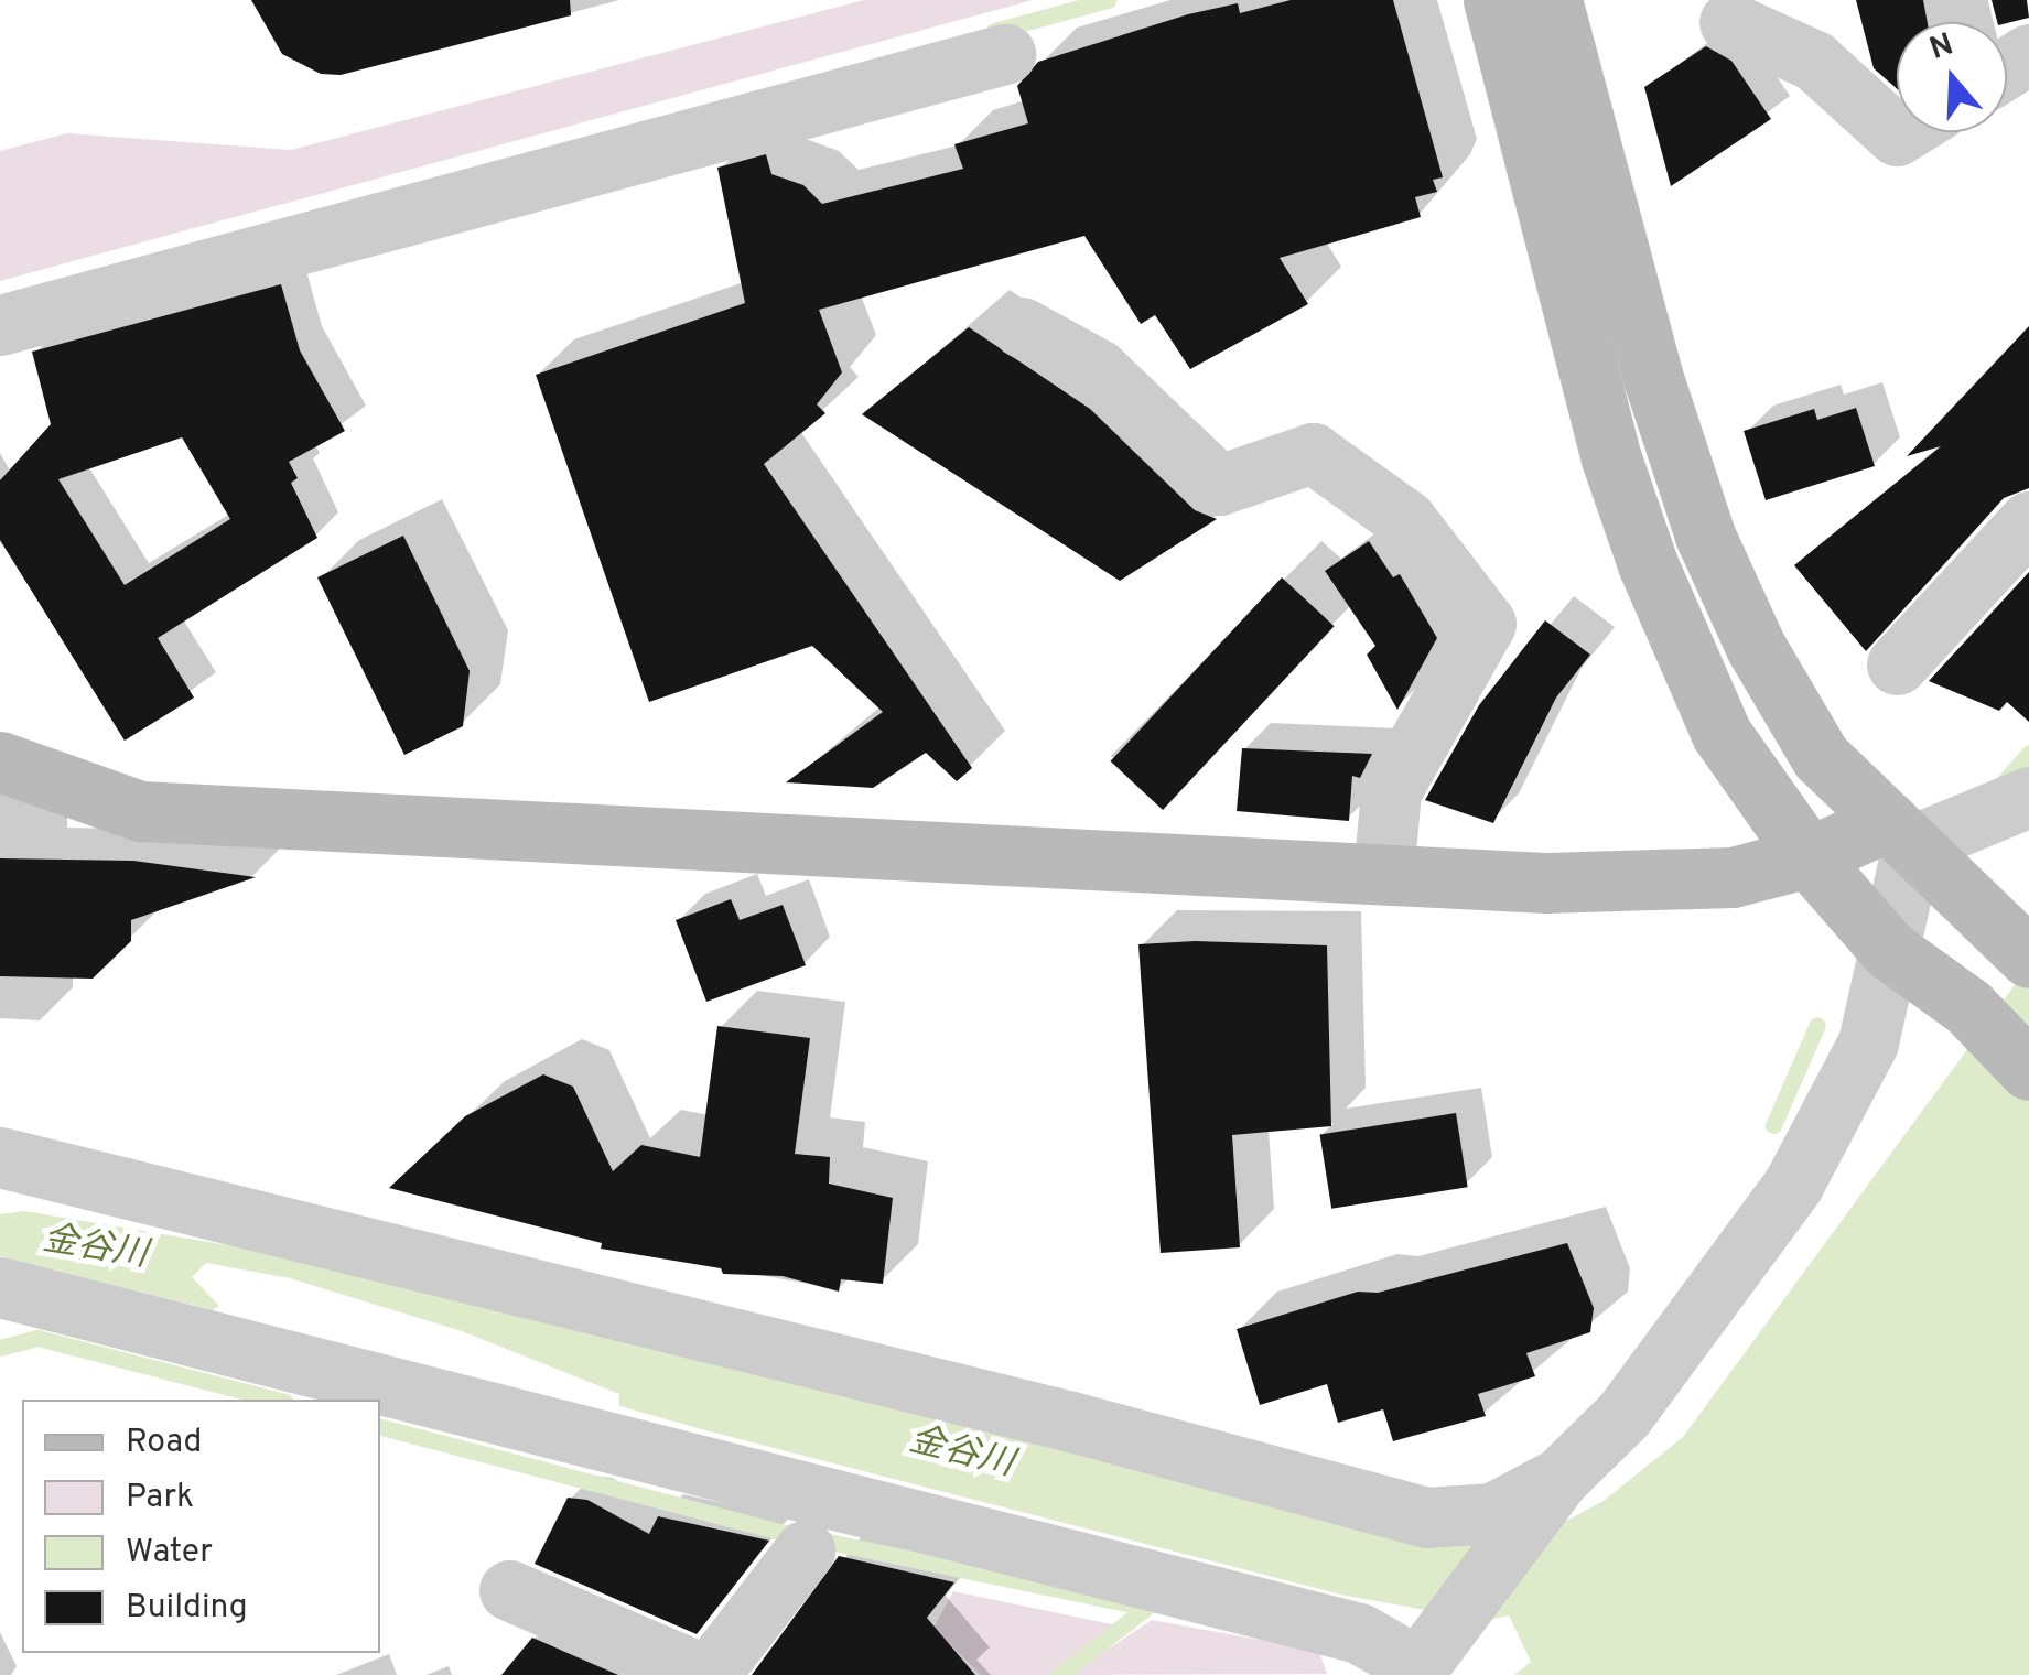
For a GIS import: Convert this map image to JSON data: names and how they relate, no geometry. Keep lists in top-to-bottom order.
{
  "water": ["金谷川"],
  "legend": [
    "Road",
    "Park",
    "Water",
    "Building"
  ],
  "north": "top"
}
